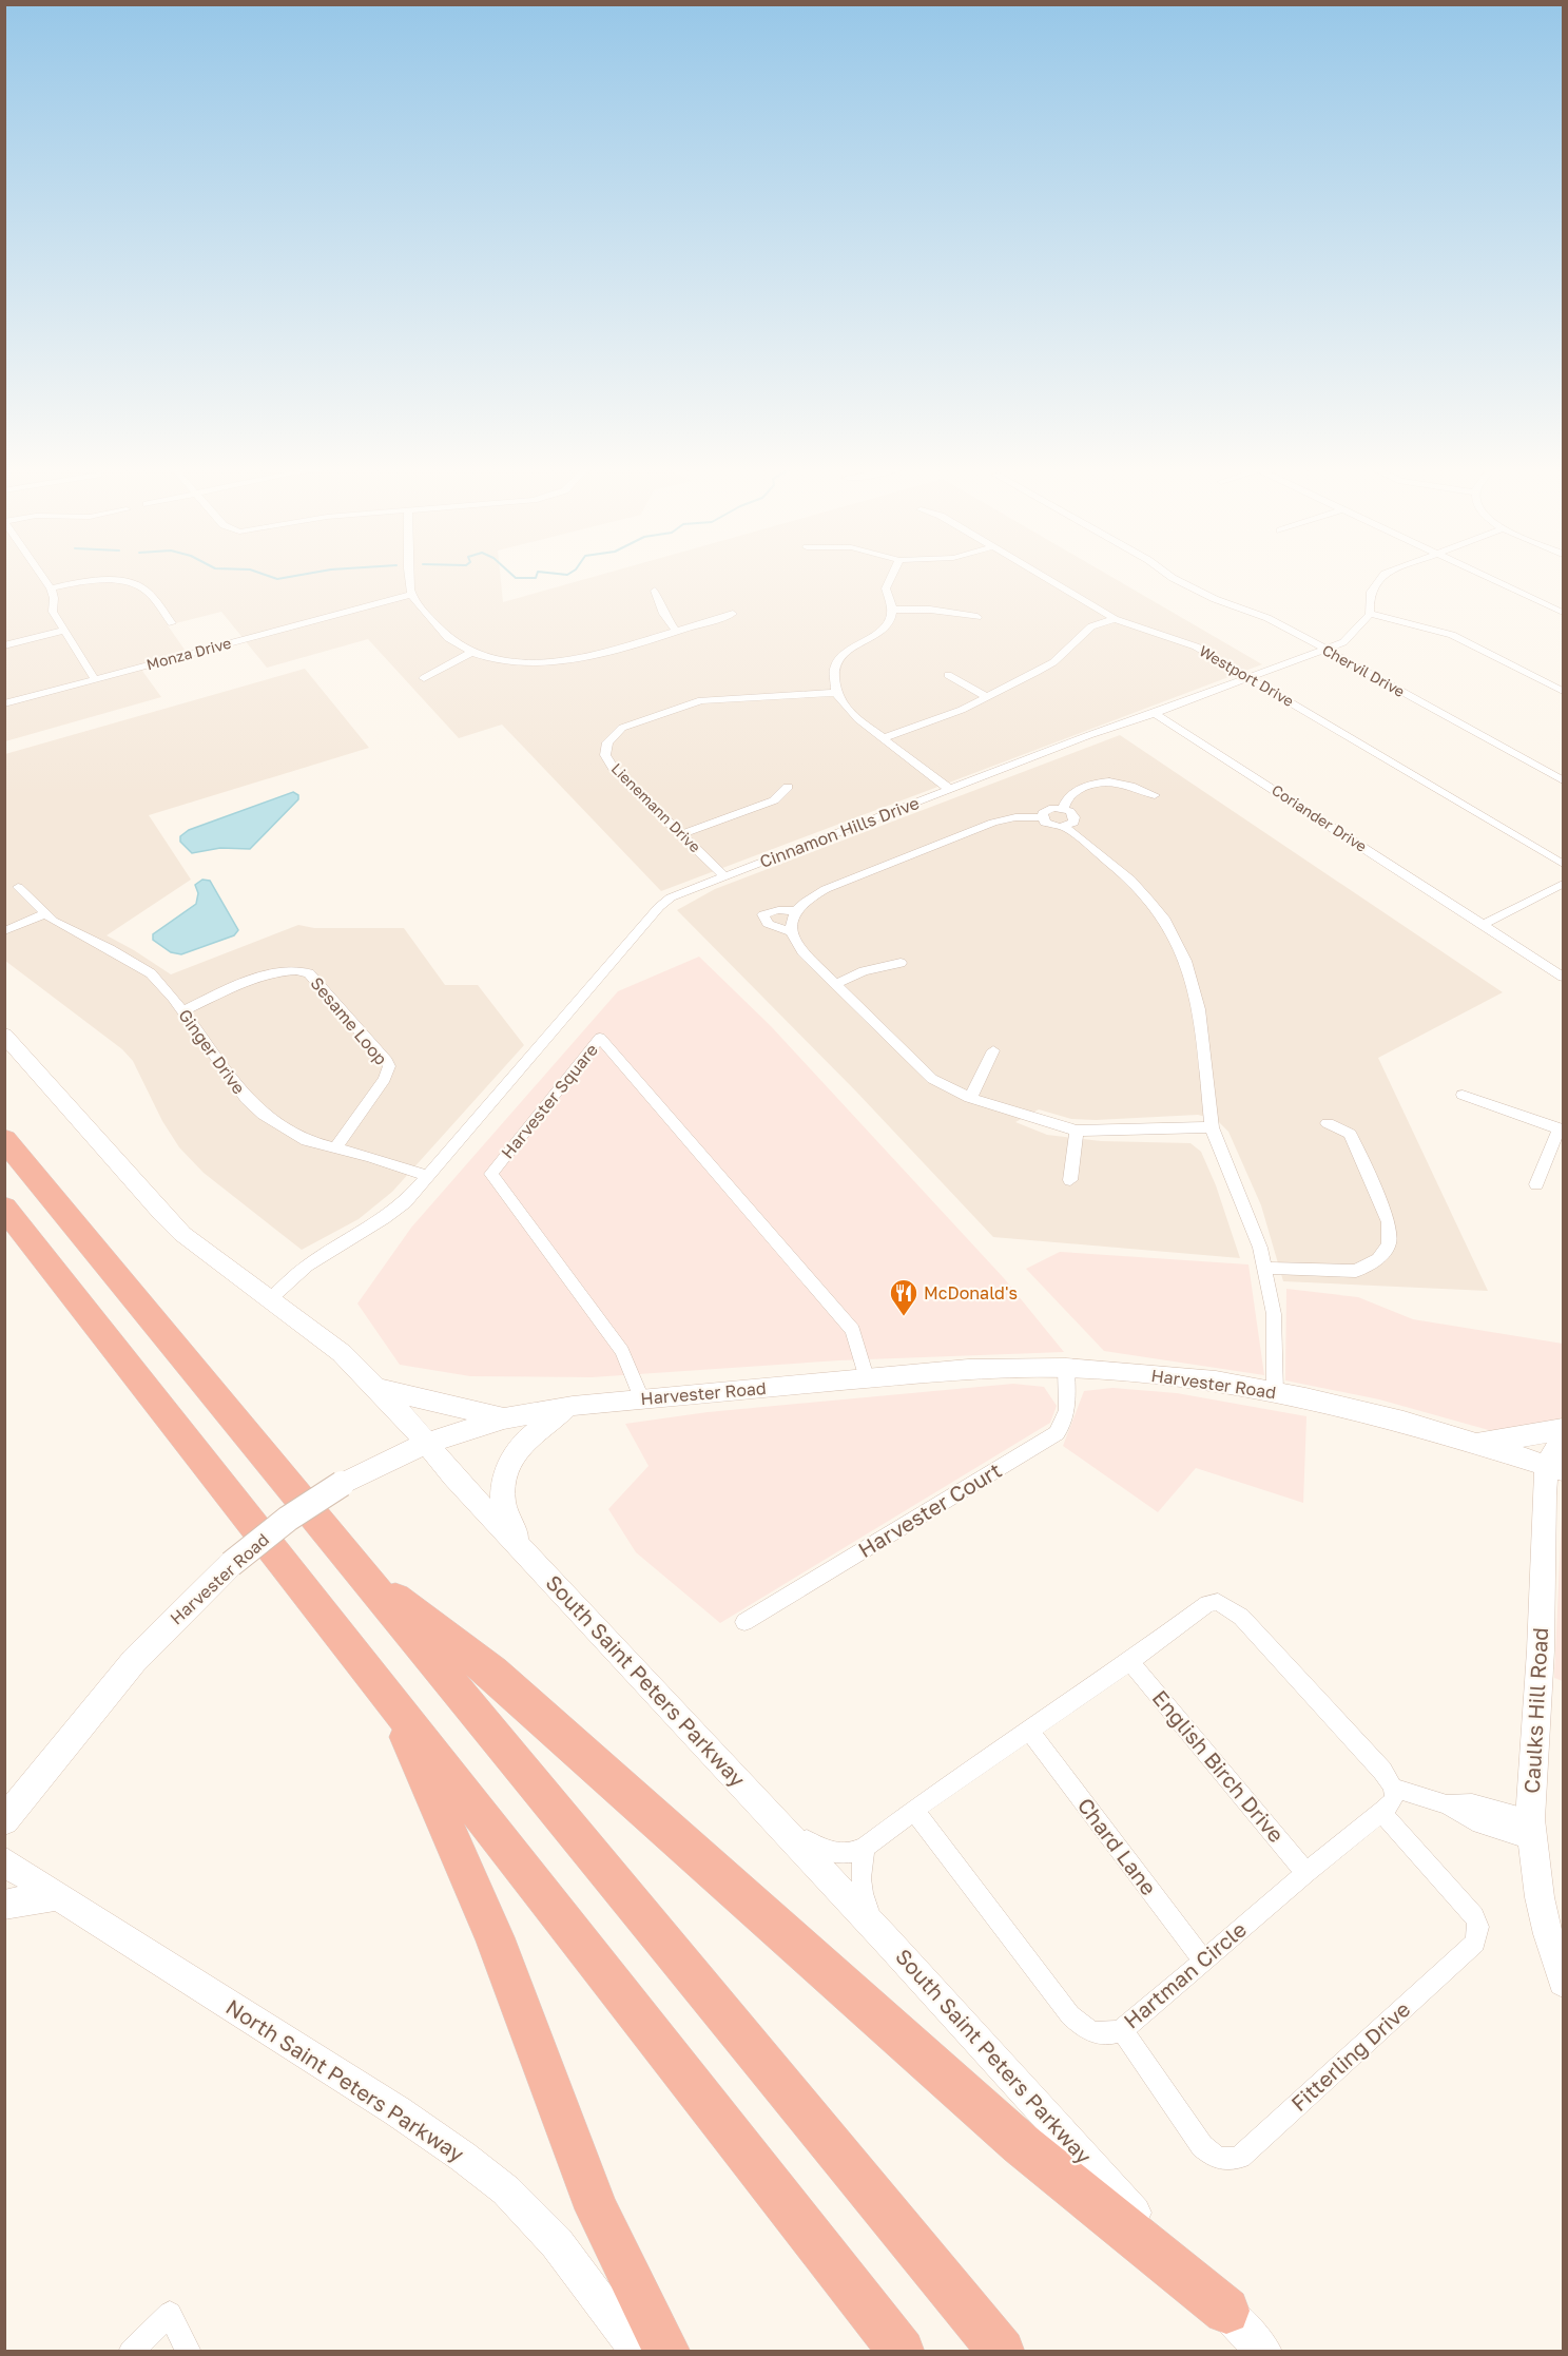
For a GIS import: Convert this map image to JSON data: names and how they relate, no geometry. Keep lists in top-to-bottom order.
{
  "streets": {
    "main road": [
      "Harvester Road",
      "South Saint Peters Parkway",
      "Caulks Hill Road",
      "North Saint Peters Parkway"
    ],
    "street": [
      "Monza Drive",
      "Chervil Drive",
      "Westport Drive",
      "Lienemann Drive",
      "Coriander Drive",
      "Cinnamon Hills Drive",
      "Sesame Loop",
      "Ginger Drive",
      "Harvester Square",
      "Harvester Court",
      "English Birch Drive",
      "Chard Lane",
      "Hartman Circle",
      "Fitterling Drive"
    ]
  },
  "crossings": [
    ["Chervil Drive", "Cinnamon Hills Drive"],
    ["Westport Drive", "Cinnamon Hills Drive"],
    ["Lienemann Drive", "Cinnamon Hills Drive"],
    ["Coriander Drive", "Cinnamon Hills Drive"],
    ["Cinnamon Hills Drive", "Ginger Drive"],
    ["Cinnamon Hills Drive", "South Saint Peters Parkway"],
    ["Sesame Loop", "Ginger Drive"],
    ["Harvester Square", "Harvester Road"],
    ["Harvester Road", "Harvester Court"],
    ["Harvester Road", "South Saint Peters Parkway"],
    ["Harvester Road", "Caulks Hill Road"],
    ["English Birch Drive", "Hartman Circle"],
    ["Chard Lane", "Hartman Circle"],
    ["Hartman Circle", "Fitterling Drive"]
  ],
  "places": {
    "restaurant": ["McDonald's"]
  }
}
